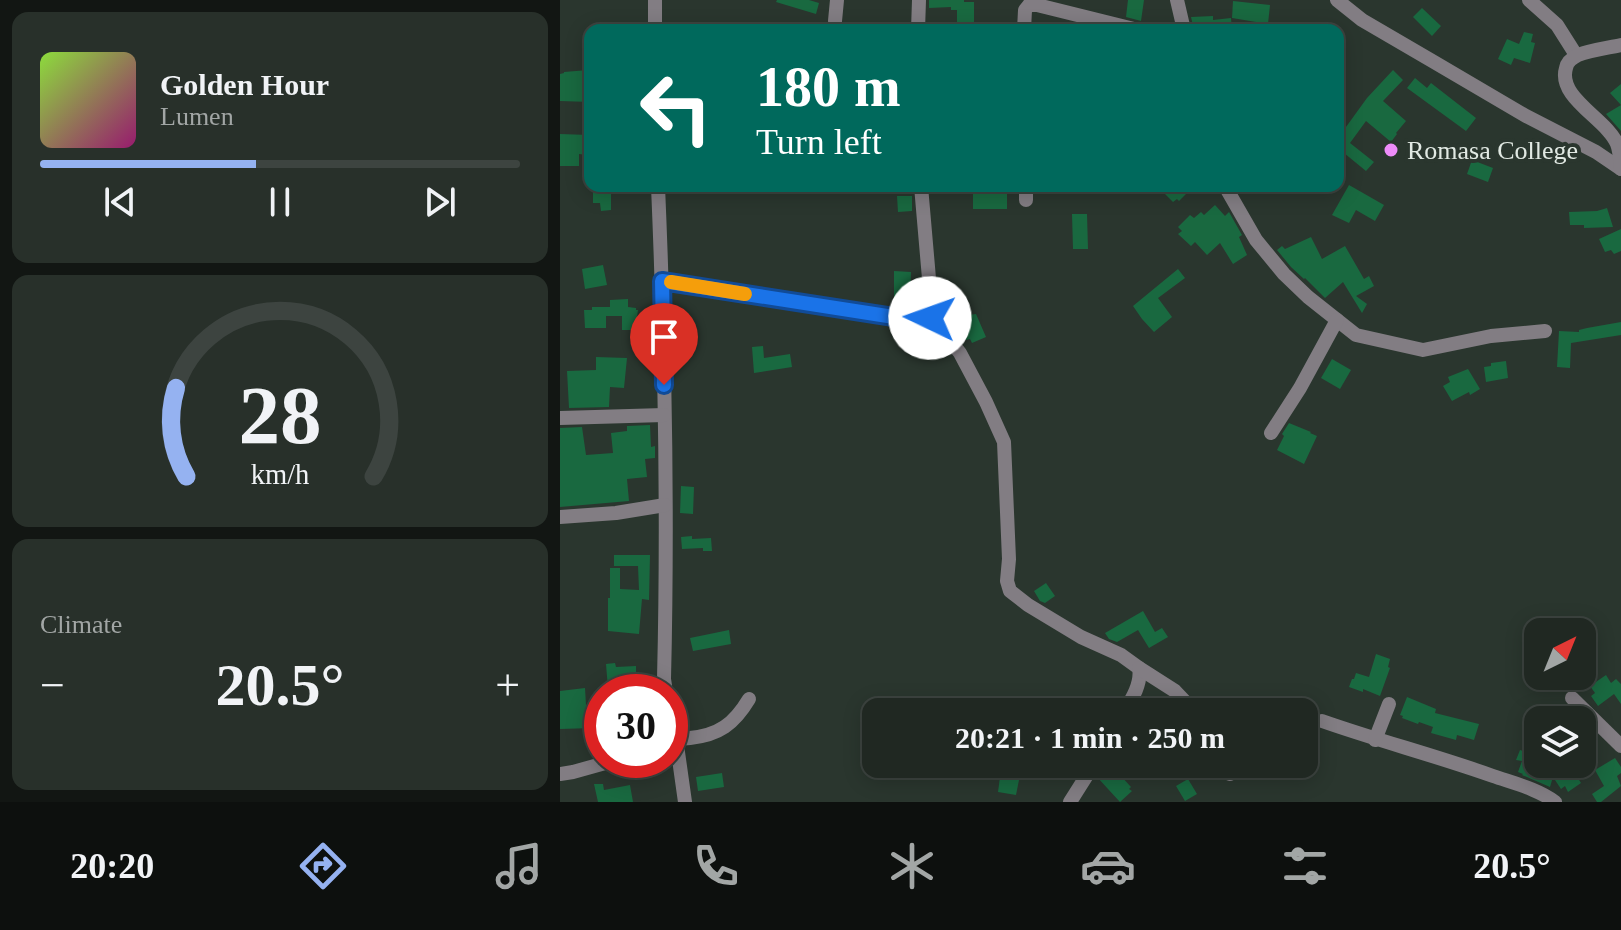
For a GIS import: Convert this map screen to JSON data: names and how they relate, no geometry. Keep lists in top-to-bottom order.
{
  "places": ["Romasa College"],
  "north": "top right",
  "page": {
    "turn": ["180 m", "Turn left"],
    "song": ["Golden Hour", "Lumen"],
    "tile": "Climate",
    "heat": ["−", "20.5°", "+"],
    "limit": "30",
    "trip": "20:21 · 1 min · 250 m",
    "tabs": ["20:20", "20.5°"],
    "gauge": ["28", "km/h"]
  }
}
